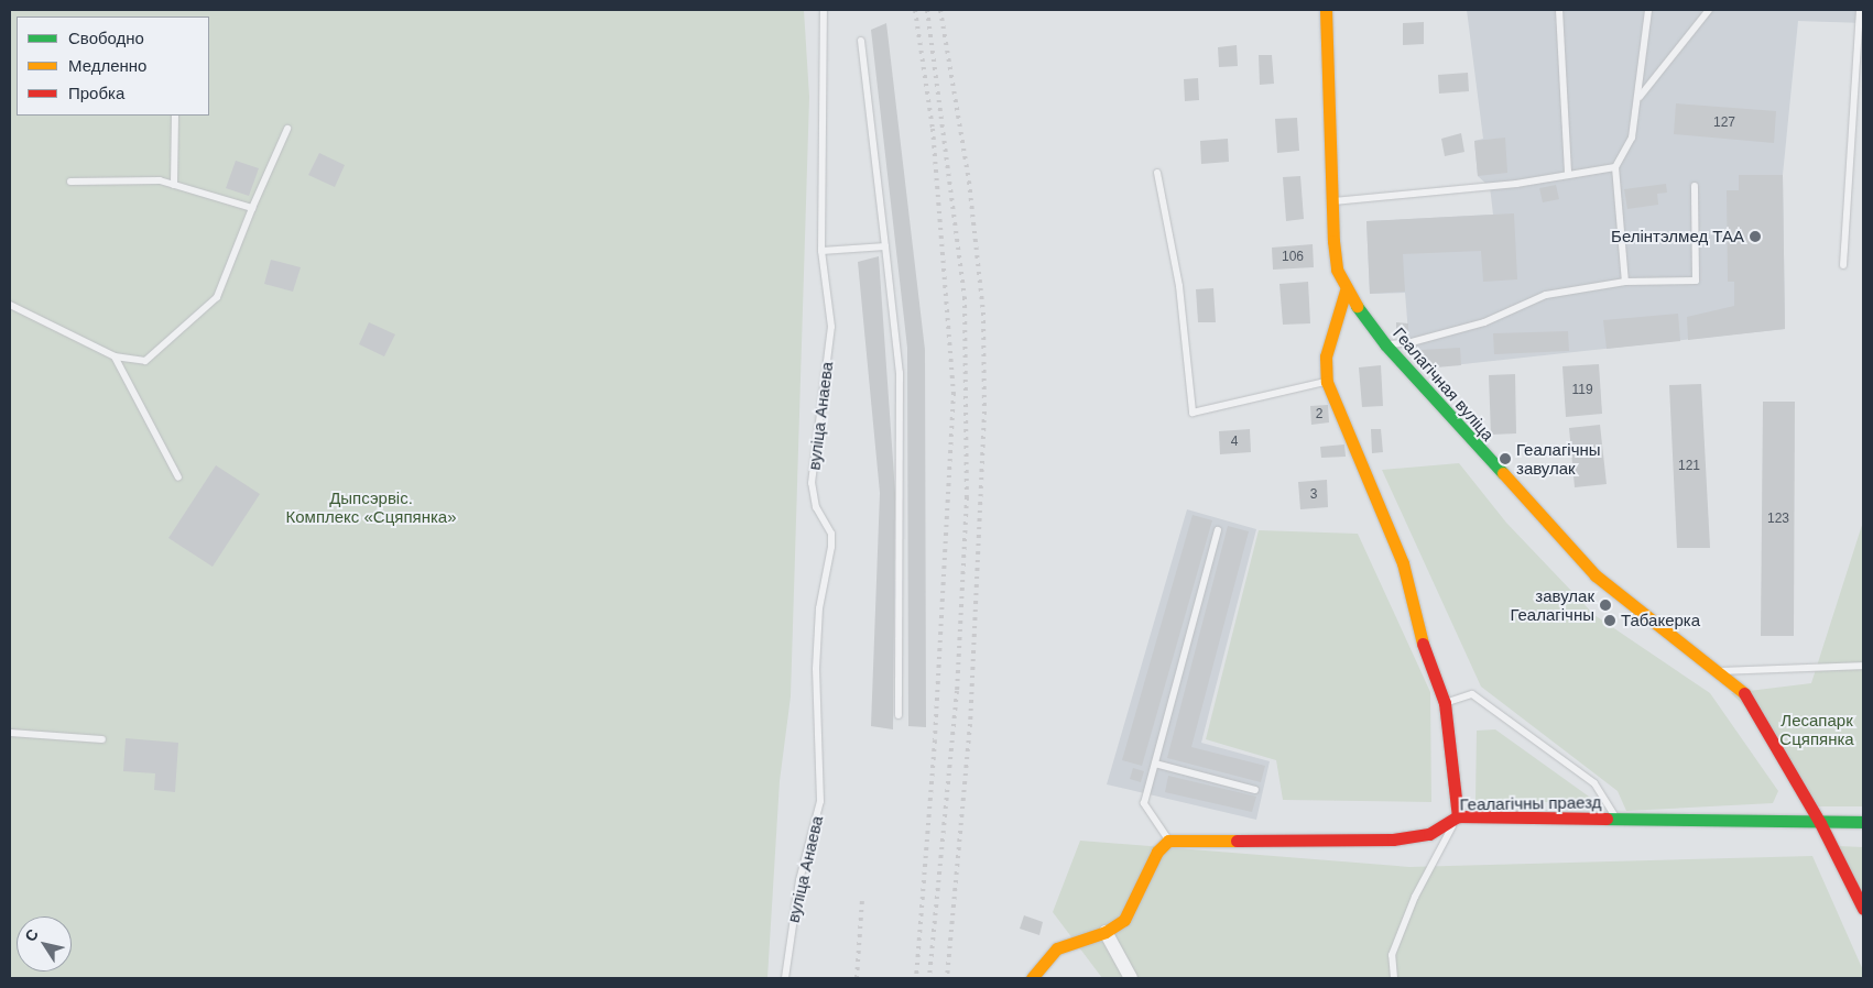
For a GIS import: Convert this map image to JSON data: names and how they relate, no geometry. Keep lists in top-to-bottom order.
{
  "streets": {
    "street": ["Геалагічная вуліца", "Геалагічны праезд"],
    "lane": ["вуліца Анаева"]
  },
  "crossings": [
    ["Геалагічная вуліца", "Геалагічны праезд"]
  ],
  "parks": ["Дыпсэрвіс. Комплекс «Сцяпянка»", "Лесапарк Сцяпянка"],
  "places": [
    "Белінтэлмед ТАА",
    "Геалагічны завулак",
    "завулак Геалагічны",
    "Табакерка"
  ],
  "house_numbers": [
    "127",
    "106",
    "119",
    "2",
    "4",
    "121",
    "3",
    "123"
  ],
  "legend": ["Свободно", "Медленно", "Пробка"],
  "north": "top left"
}
